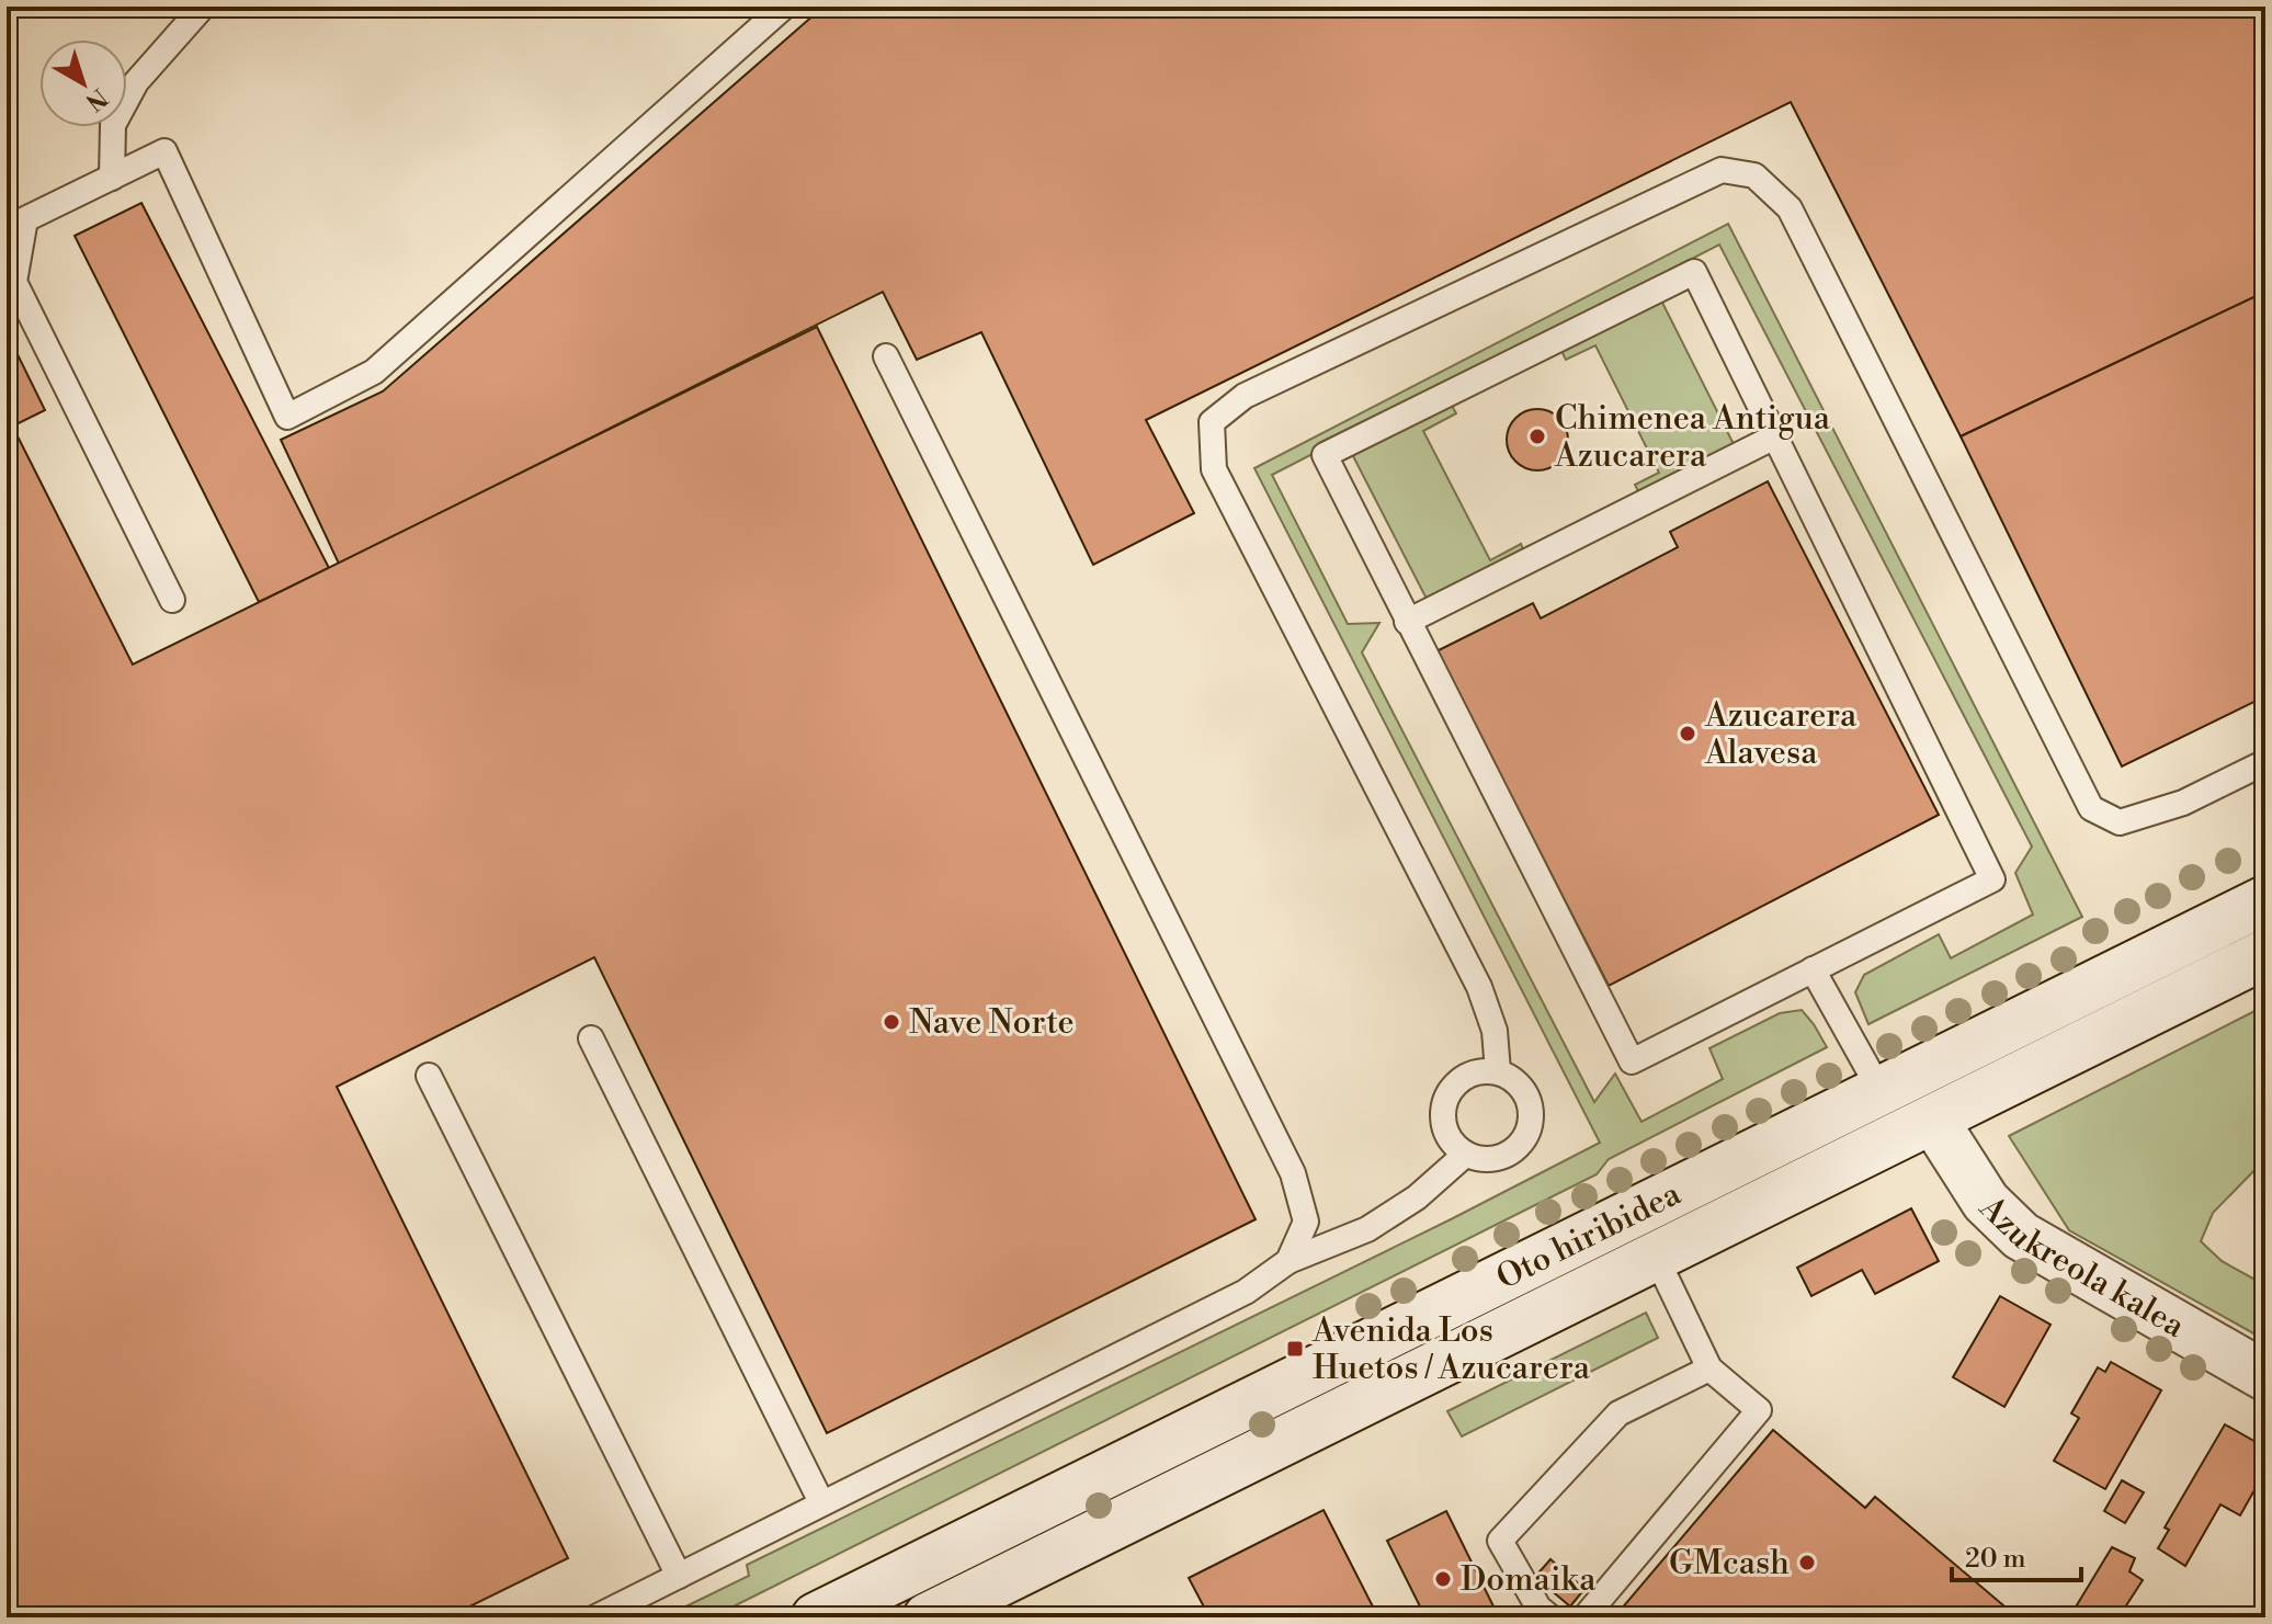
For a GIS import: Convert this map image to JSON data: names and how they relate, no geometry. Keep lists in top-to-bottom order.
{
  "streets": {
    "street": ["Oto hiribidea", "Azukreola kalea"]
  },
  "crossings": [
    ["Oto hiribidea", "Azukreola kalea"]
  ],
  "places": {
    "other": [
      "Chimenea Antigua Azucarera",
      "Azucarera Alavesa",
      "Nave Norte",
      "GMcash",
      "Domaika"
    ],
    "transit": ["Avenida Los Huetos / Azucarera"]
  },
  "scale_bar": "20 m",
  "north": "bottom right"
}
